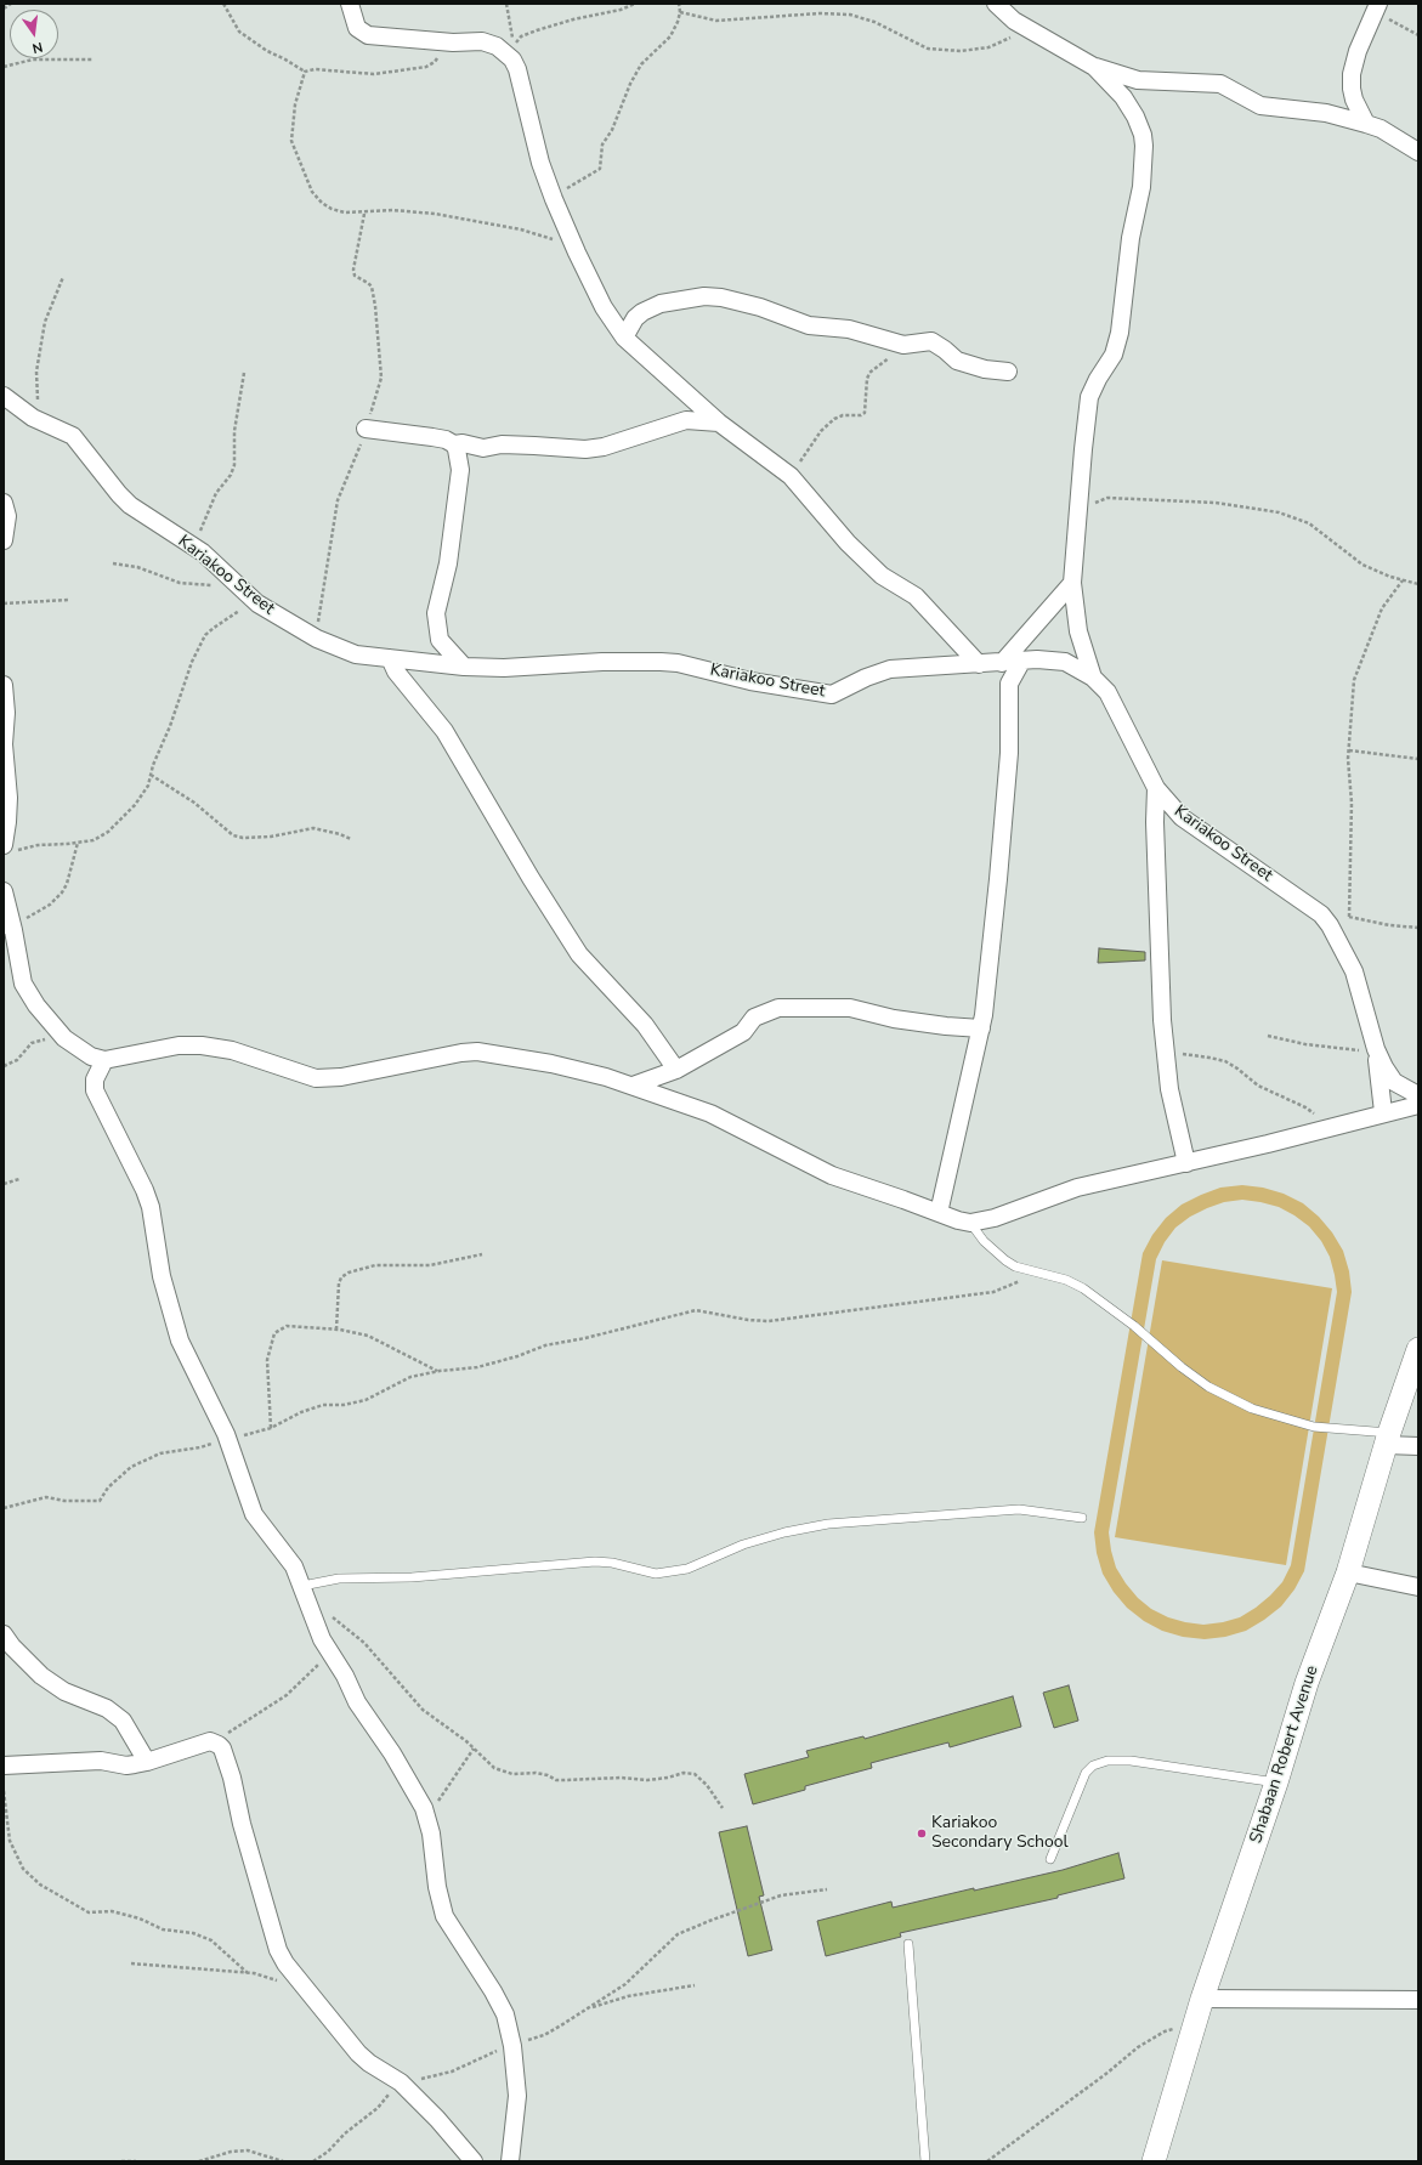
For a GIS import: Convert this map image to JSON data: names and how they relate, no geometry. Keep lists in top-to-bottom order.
{
  "streets": {
    "street": ["Kariakoo Street", "Shabaan Robert Avenue"]
  },
  "places": ["Kariakoo Secondary School"],
  "north": "bottom"
}
